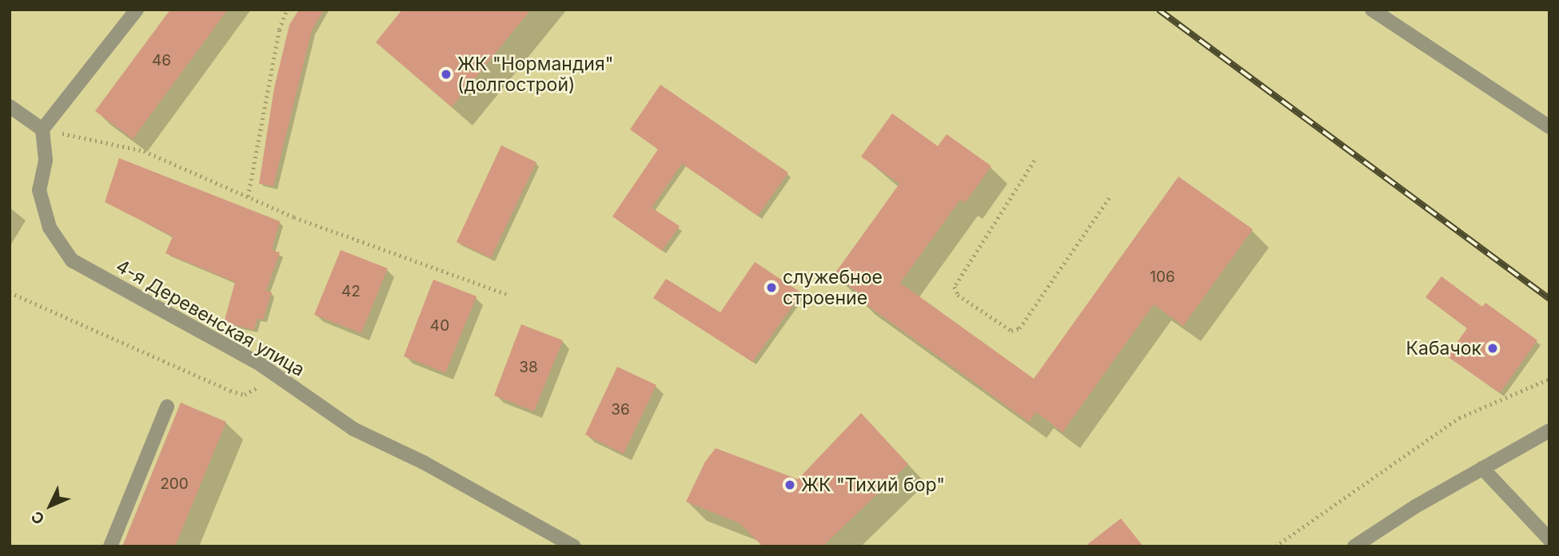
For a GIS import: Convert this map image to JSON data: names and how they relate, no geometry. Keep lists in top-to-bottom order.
{
  "streets": {
    "street": ["4-я Деревенская улица"]
  },
  "places": [
    "ЖК \"Нормандия\" (долгострой)",
    "служебное строение",
    "Кабачок",
    "ЖК \"Тихий бор\""
  ],
  "house_numbers": [
    "46",
    "106",
    "42",
    "40",
    "38",
    "36",
    "200"
  ],
  "north": "bottom left"
}
